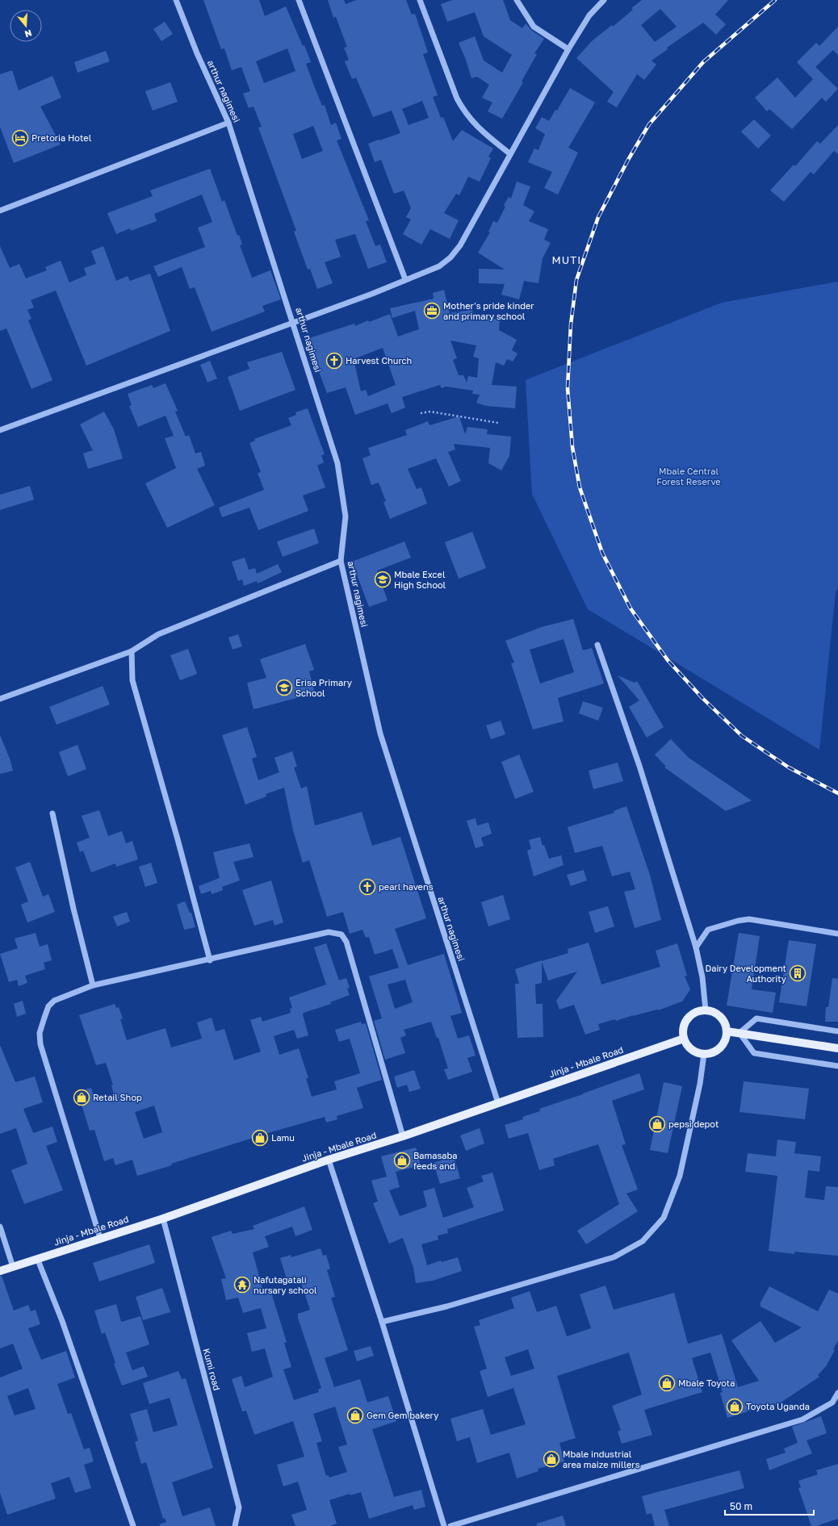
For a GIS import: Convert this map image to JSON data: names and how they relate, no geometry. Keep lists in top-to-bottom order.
{
  "streets": {
    "main road": ["Jinja - Mbale Road"],
    "street": ["arthur nagimesi", "Kumi road"]
  },
  "crossings": [
    ["arthur nagimesi", "Jinja - Mbale Road"],
    ["Jinja - Mbale Road", "Kumi road"]
  ],
  "districts": ["MUTI"],
  "parks": ["Mbale Central Forest Reserve"],
  "places": {
    "hotel": ["Pretoria Hotel"],
    "office": ["Mother's pride kinder and primary school"],
    "church": ["Harvest Church", "pearl havens"],
    "school or university": ["Mbale Excel High School", "Erisa Primary School"],
    "building": ["Dairy Development Authority"],
    "shop": [
      "Retail Shop",
      "pepsi depot",
      "Lamu",
      "Bamasaba feeds and",
      "Mbale Toyota",
      "Toyota Uganda",
      "Gem Gem bakery",
      "Mbale industrial area maize millers"
    ],
    "temple": ["Nafutagatali nursary school"]
  },
  "scale_bar": "50 m",
  "north": "bottom"
}
